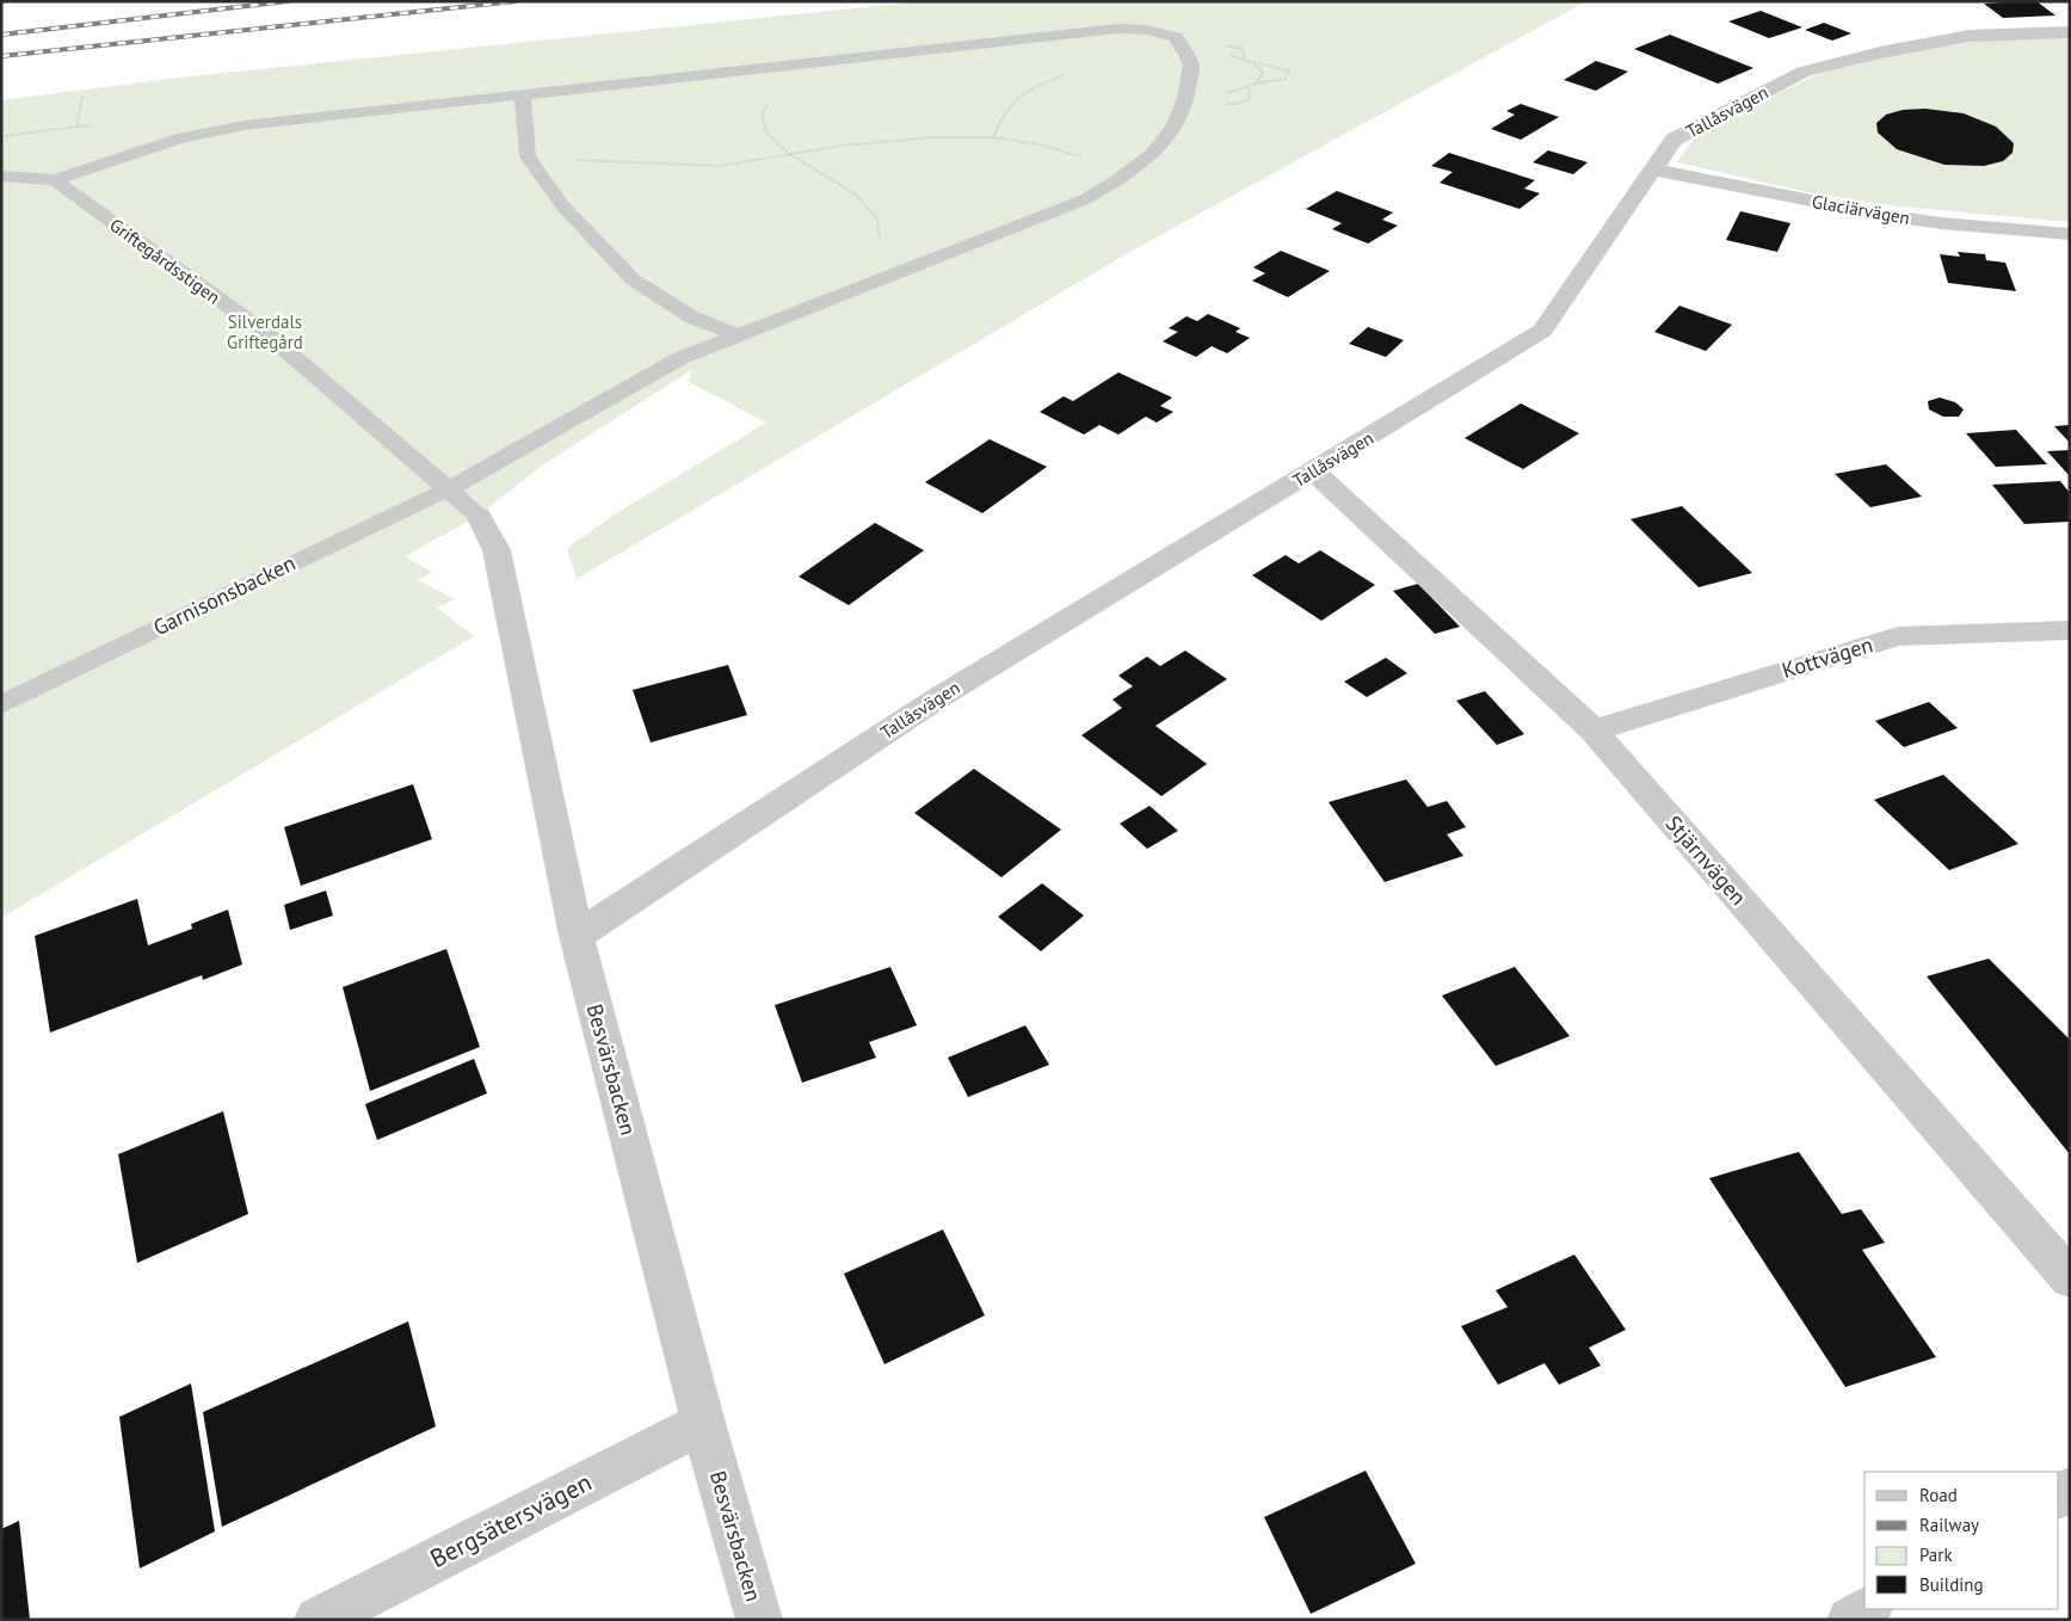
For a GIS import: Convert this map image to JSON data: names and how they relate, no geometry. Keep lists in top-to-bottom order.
{
  "streets": {
    "street": [
      "Tallåsvägen",
      "Glaciärvägen",
      "Kottvägen",
      "Stjärnvägen",
      "Besvärsbacken",
      "Bergsätersvägen"
    ],
    "lane": ["Griftegårdsstigen", "Garnisonsbacken"]
  },
  "crossings": [
    ["Tallåsvägen", "Glaciärvägen"],
    ["Tallåsvägen", "Stjärnvägen"],
    ["Tallåsvägen", "Besvärsbacken"],
    ["Griftegårdsstigen", "Garnisonsbacken"],
    ["Griftegårdsstigen", "Besvärsbacken"],
    ["Kottvägen", "Stjärnvägen"],
    ["Besvärsbacken", "Bergsätersvägen"]
  ],
  "parks": ["Silverdals Griftegård"],
  "legend": [
    "Road",
    "Railway",
    "Park",
    "Building"
  ]
}
